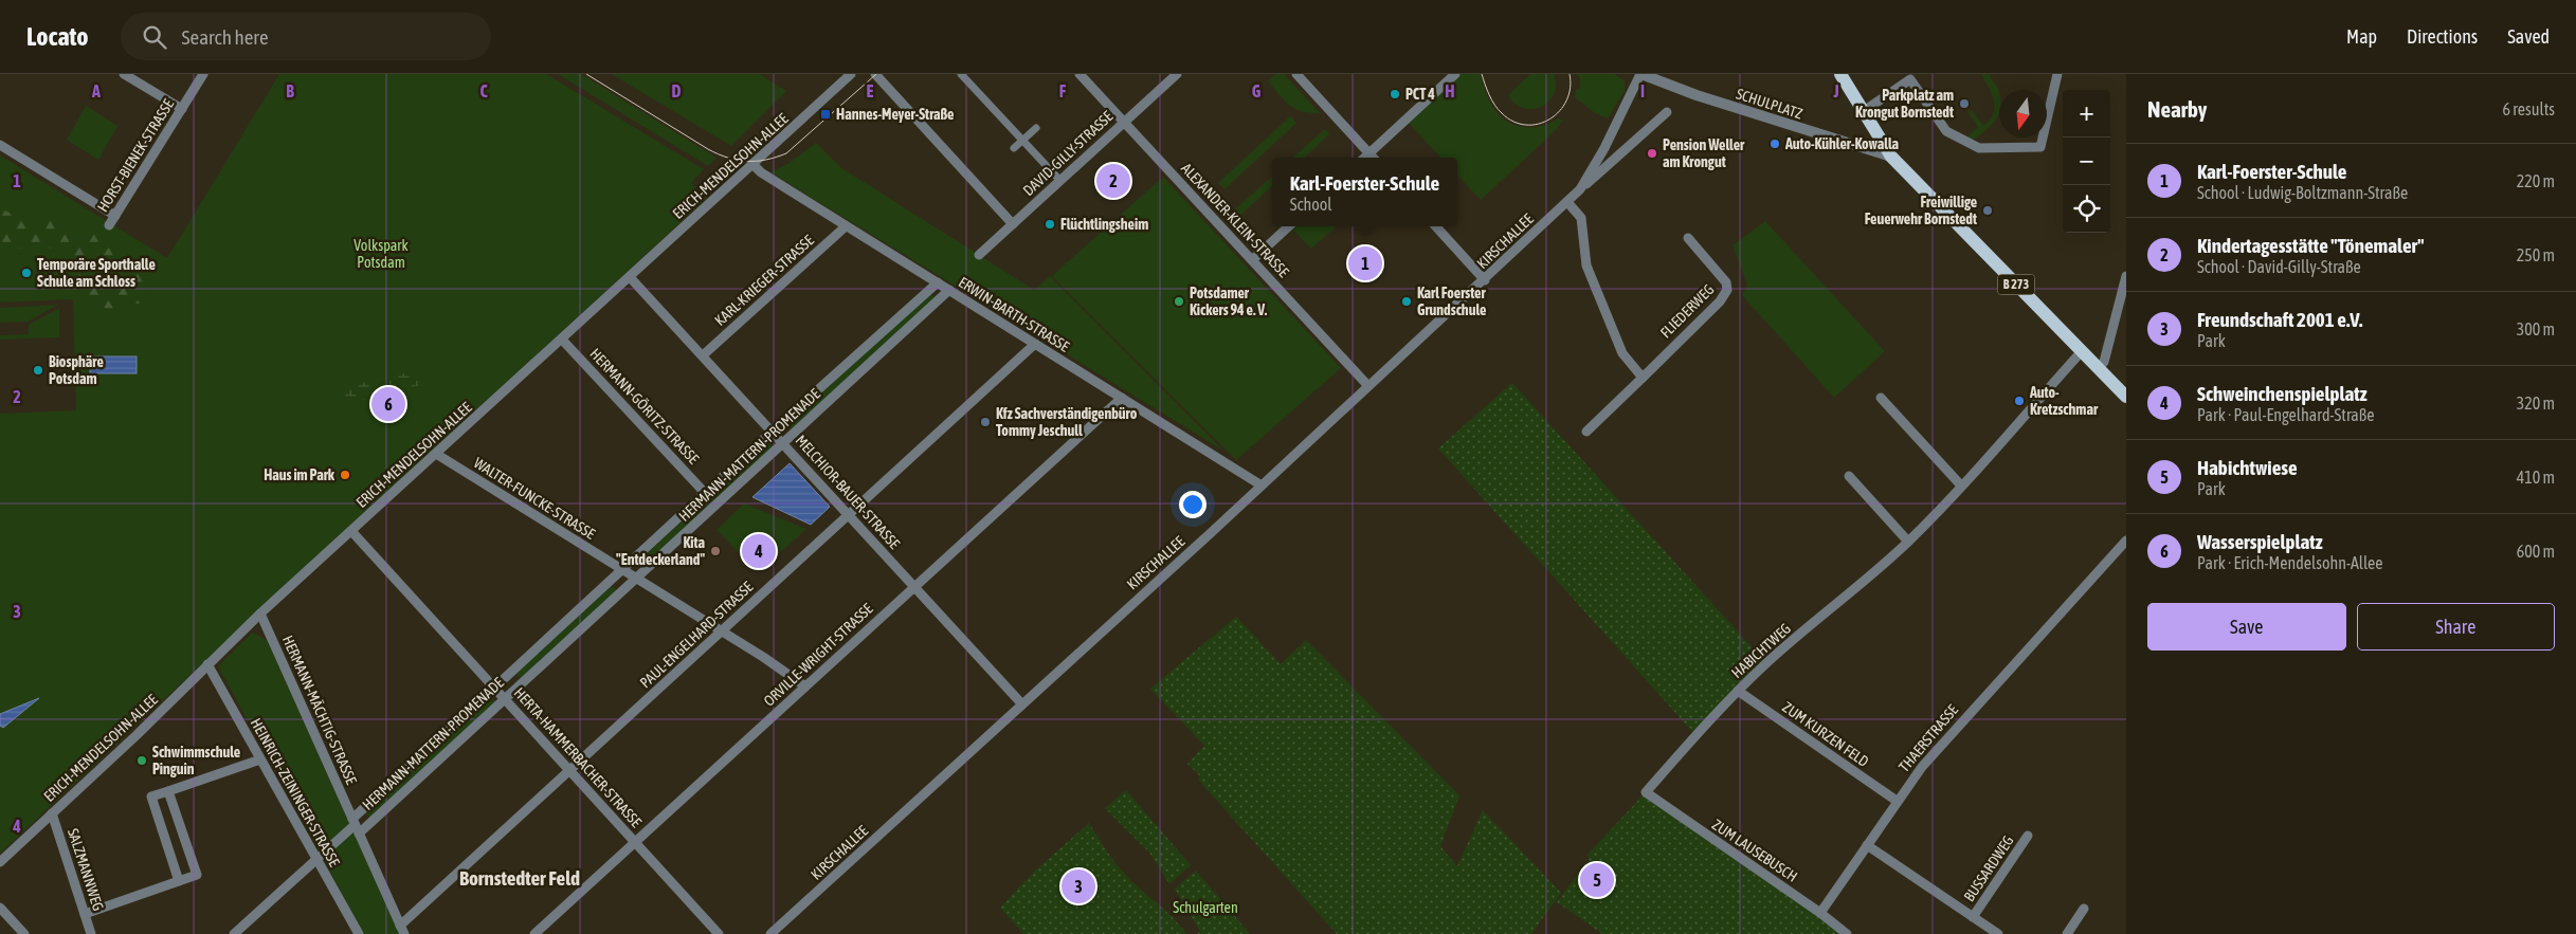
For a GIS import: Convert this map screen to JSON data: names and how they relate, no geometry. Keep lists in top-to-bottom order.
{
  "streets": {
    "main road": ["B 273"],
    "street": [
      "SCHULPLATZ",
      "DAVID-GILLY-STRASSE",
      "HORST-BIENEK-STRASSE",
      "ERICH-MENDELSOHN-ALLEE",
      "ALEXANDER-KLEIN-STRASSE",
      "KIRSCHALLEE",
      "KARL-KRIEGER-STRASSE",
      "FLIEDERWEG",
      "ERWIN-BARTH-STRASSE",
      "HERMANN-GÖRITZ-STRASSE",
      "HERMANN-MATTERN-PROMENADE",
      "MELCHIOR-BAUER-STRASSE",
      "WALTER-FUNCKE-STRASSE",
      "PAUL-ENGELHARD-STRASSE",
      "HABICHTWEG",
      "ORVILLE-WRIGHT-STRASSE",
      "HERMANN-MÄCHTIG-STRASSE",
      "ZUM KURZEN FELD",
      "THAERSTRASSE",
      "HERTA-HAMMERBACHER-STRASSE",
      "HEINRICH-ZEININGER-STRASSE",
      "ZUM LAUSEBUSCH",
      "BUSSARDWEG",
      "SALZMANNWEG"
    ]
  },
  "crossings": [
    ["SCHULPLATZ", "KIRSCHALLEE"],
    ["SCHULPLATZ", "B 273"],
    ["DAVID-GILLY-STRASSE", "ALEXANDER-KLEIN-STRASSE"],
    ["ERICH-MENDELSOHN-ALLEE", "ERWIN-BARTH-STRASSE"],
    ["ERICH-MENDELSOHN-ALLEE", "HERMANN-GÖRITZ-STRASSE"],
    ["ERICH-MENDELSOHN-ALLEE", "MELCHIOR-BAUER-STRASSE"],
    ["ERICH-MENDELSOHN-ALLEE", "WALTER-FUNCKE-STRASSE"],
    ["ERICH-MENDELSOHN-ALLEE", "HERMANN-MÄCHTIG-STRASSE"],
    ["ERICH-MENDELSOHN-ALLEE", "HERTA-HAMMERBACHER-STRASSE"],
    ["ERICH-MENDELSOHN-ALLEE", "HEINRICH-ZEININGER-STRASSE"],
    ["ERICH-MENDELSOHN-ALLEE", "SALZMANNWEG"],
    ["ALEXANDER-KLEIN-STRASSE", "KIRSCHALLEE"],
    ["KIRSCHALLEE", "ERWIN-BARTH-STRASSE"],
    ["KIRSCHALLEE", "MELCHIOR-BAUER-STRASSE"],
    ["KARL-KRIEGER-STRASSE", "ERWIN-BARTH-STRASSE"],
    ["KARL-KRIEGER-STRASSE", "MELCHIOR-BAUER-STRASSE"],
    ["B 273", "HABICHTWEG"],
    ["ERWIN-BARTH-STRASSE", "HERMANN-MATTERN-PROMENADE"],
    ["ERWIN-BARTH-STRASSE", "PAUL-ENGELHARD-STRASSE"],
    ["ERWIN-BARTH-STRASSE", "ORVILLE-WRIGHT-STRASSE"],
    ["HERMANN-GÖRITZ-STRASSE", "HERMANN-MATTERN-PROMENADE"],
    ["HERMANN-MATTERN-PROMENADE", "MELCHIOR-BAUER-STRASSE"],
    ["HERMANN-MATTERN-PROMENADE", "WALTER-FUNCKE-STRASSE"],
    ["HERMANN-MATTERN-PROMENADE", "HERMANN-MÄCHTIG-STRASSE"],
    ["HERMANN-MATTERN-PROMENADE", "HERTA-HAMMERBACHER-STRASSE"],
    ["HERMANN-MATTERN-PROMENADE", "HEINRICH-ZEININGER-STRASSE"],
    ["MELCHIOR-BAUER-STRASSE", "PAUL-ENGELHARD-STRASSE"],
    ["MELCHIOR-BAUER-STRASSE", "ORVILLE-WRIGHT-STRASSE"],
    ["WALTER-FUNCKE-STRASSE", "PAUL-ENGELHARD-STRASSE"],
    ["WALTER-FUNCKE-STRASSE", "ORVILLE-WRIGHT-STRASSE"],
    ["PAUL-ENGELHARD-STRASSE", "HERMANN-MÄCHTIG-STRASSE"],
    ["PAUL-ENGELHARD-STRASSE", "HERTA-HAMMERBACHER-STRASSE"],
    ["HABICHTWEG", "ZUM KURZEN FELD"],
    ["HABICHTWEG", "ZUM LAUSEBUSCH"],
    ["ORVILLE-WRIGHT-STRASSE", "HERTA-HAMMERBACHER-STRASSE"],
    ["ZUM KURZEN FELD", "THAERSTRASSE"],
    ["THAERSTRASSE", "ZUM LAUSEBUSCH"]
  ],
  "districts": ["Bornstedter Feld"],
  "parks": ["Volkspark Potsdam", "Schulgarten"],
  "places": {
    "other": [
      "PCT 4",
      "Parkplatz am Krongut Bornstedt",
      "Auto-Kühler-Kowalla",
      "Pension Weller am Krongut",
      "Freiwillige Feuerwehr Bornstedt",
      "Flüchtlingsheim",
      "Temporäre Sporthalle Schule am Schloss",
      "Potsdamer Kickers 94 e. V.",
      "Karl Foerster Grundschule",
      "Biosphäre Potsdam",
      "Auto- Kretzschmar",
      "Kfz Sachverständigenbüro Tommy Jeschull",
      "Haus im Park",
      "Kita \"Entdeckerland\"",
      "Schwimmschule Pinguin"
    ],
    "transit": ["Hannes-Meyer-Straße"]
  },
  "north": "bottom",
  "page": {
    "header": "Locato",
    "search": "Search here",
    "nav": ["Map", "Directions", "Saved"],
    "heading": ["Nearby", "6 results"],
    "map_buttons": ["+", "−"],
    "list": [
      {
        "mark": "1",
        "name": "Karl-Foerster-Schule",
        "note": "School · Ludwig-Boltzmann-Straße",
        "value": "220 m"
      },
      {
        "mark": "2",
        "name": "Kindertagesstätte \"Tönemaler\"",
        "note": "School · David-Gilly-Straße",
        "value": "250 m"
      },
      {
        "mark": "3",
        "name": "Freundschaft 2001 e.V.",
        "note": "Park",
        "value": "300 m"
      },
      {
        "mark": "4",
        "name": "Schweinchenspielplatz",
        "note": "Park · Paul-Engelhard-Straße",
        "value": "320 m"
      },
      {
        "mark": "5",
        "name": "Habichtwiese",
        "note": "Park",
        "value": "410 m"
      },
      {
        "mark": "6",
        "name": "Wasserspielplatz",
        "note": "Park · Erich-Mendelsohn-Allee",
        "value": "600 m"
      }
    ],
    "popup": ["Karl-Foerster-Schule", "School"],
    "pins": [
      "2",
      "1",
      "6",
      "4",
      "5",
      "3"
    ],
    "buttons": ["Save", "Share"]
  },
  "grid": {
    "columns": [
      "A",
      "B",
      "C",
      "D",
      "E",
      "F",
      "G",
      "H",
      "I",
      "J"
    ],
    "rows": [
      "1",
      "2",
      "3",
      "4"
    ]
  }
}
